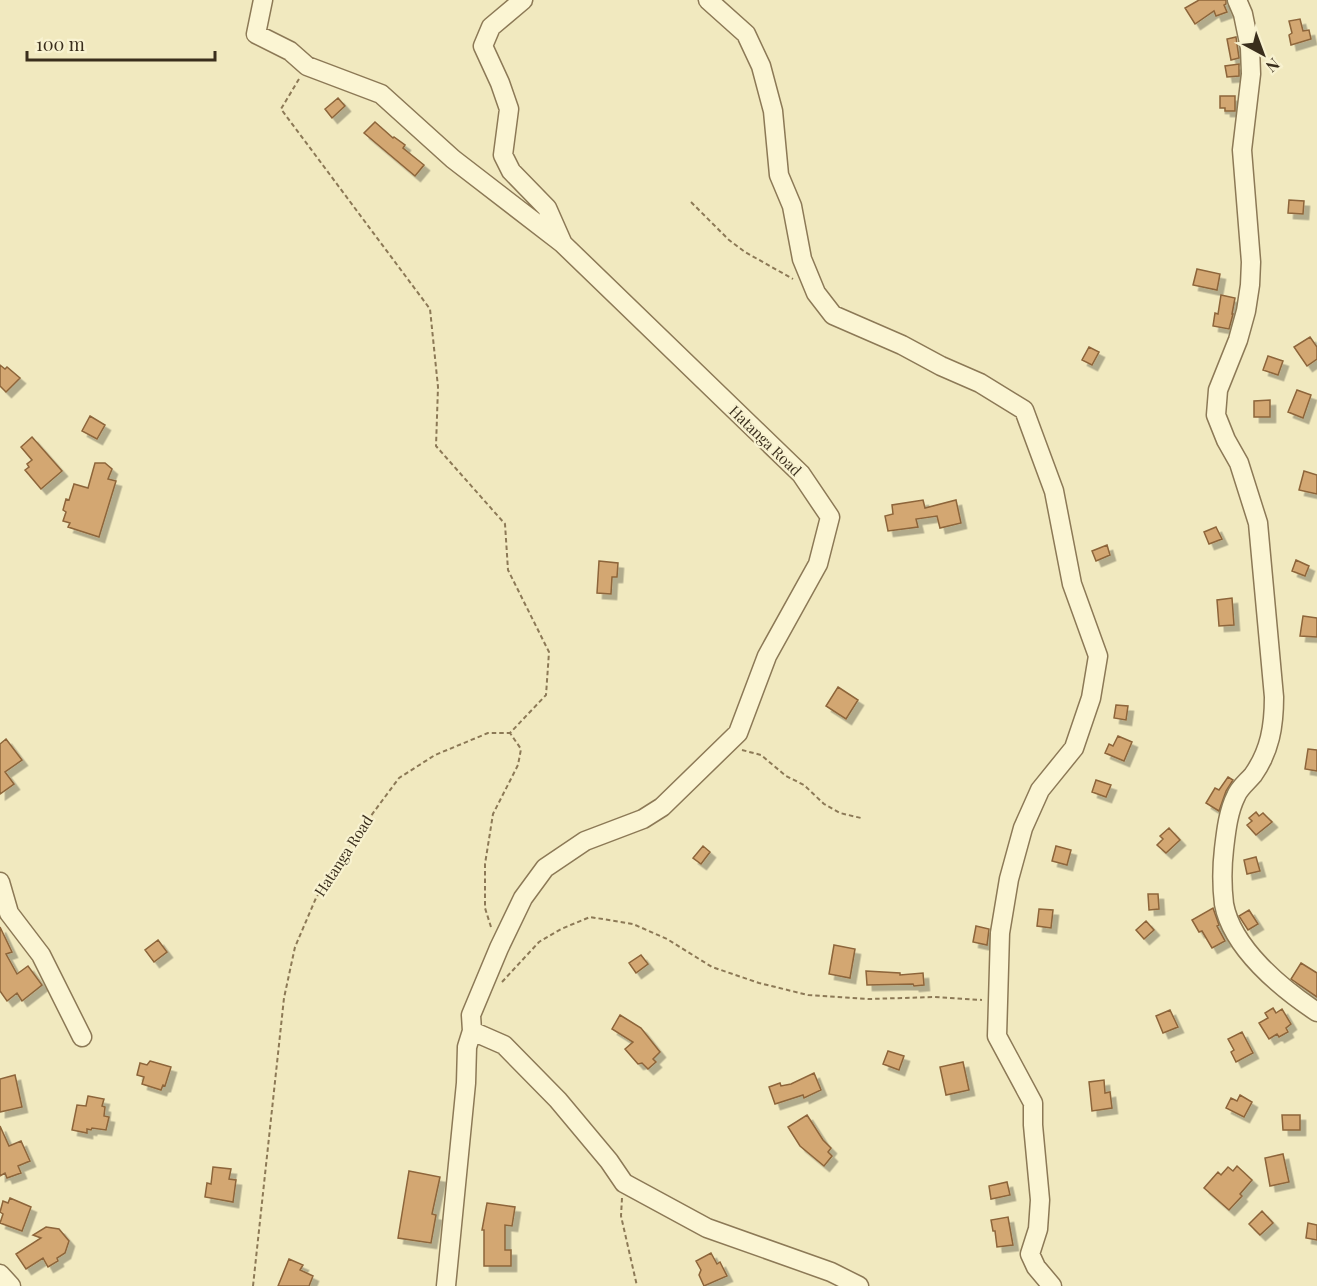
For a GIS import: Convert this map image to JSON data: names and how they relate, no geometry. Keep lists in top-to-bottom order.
{
  "streets": {
    "street": ["Hatanga Road"]
  },
  "scale_bar": "100 m",
  "north": "bottom right"
}
